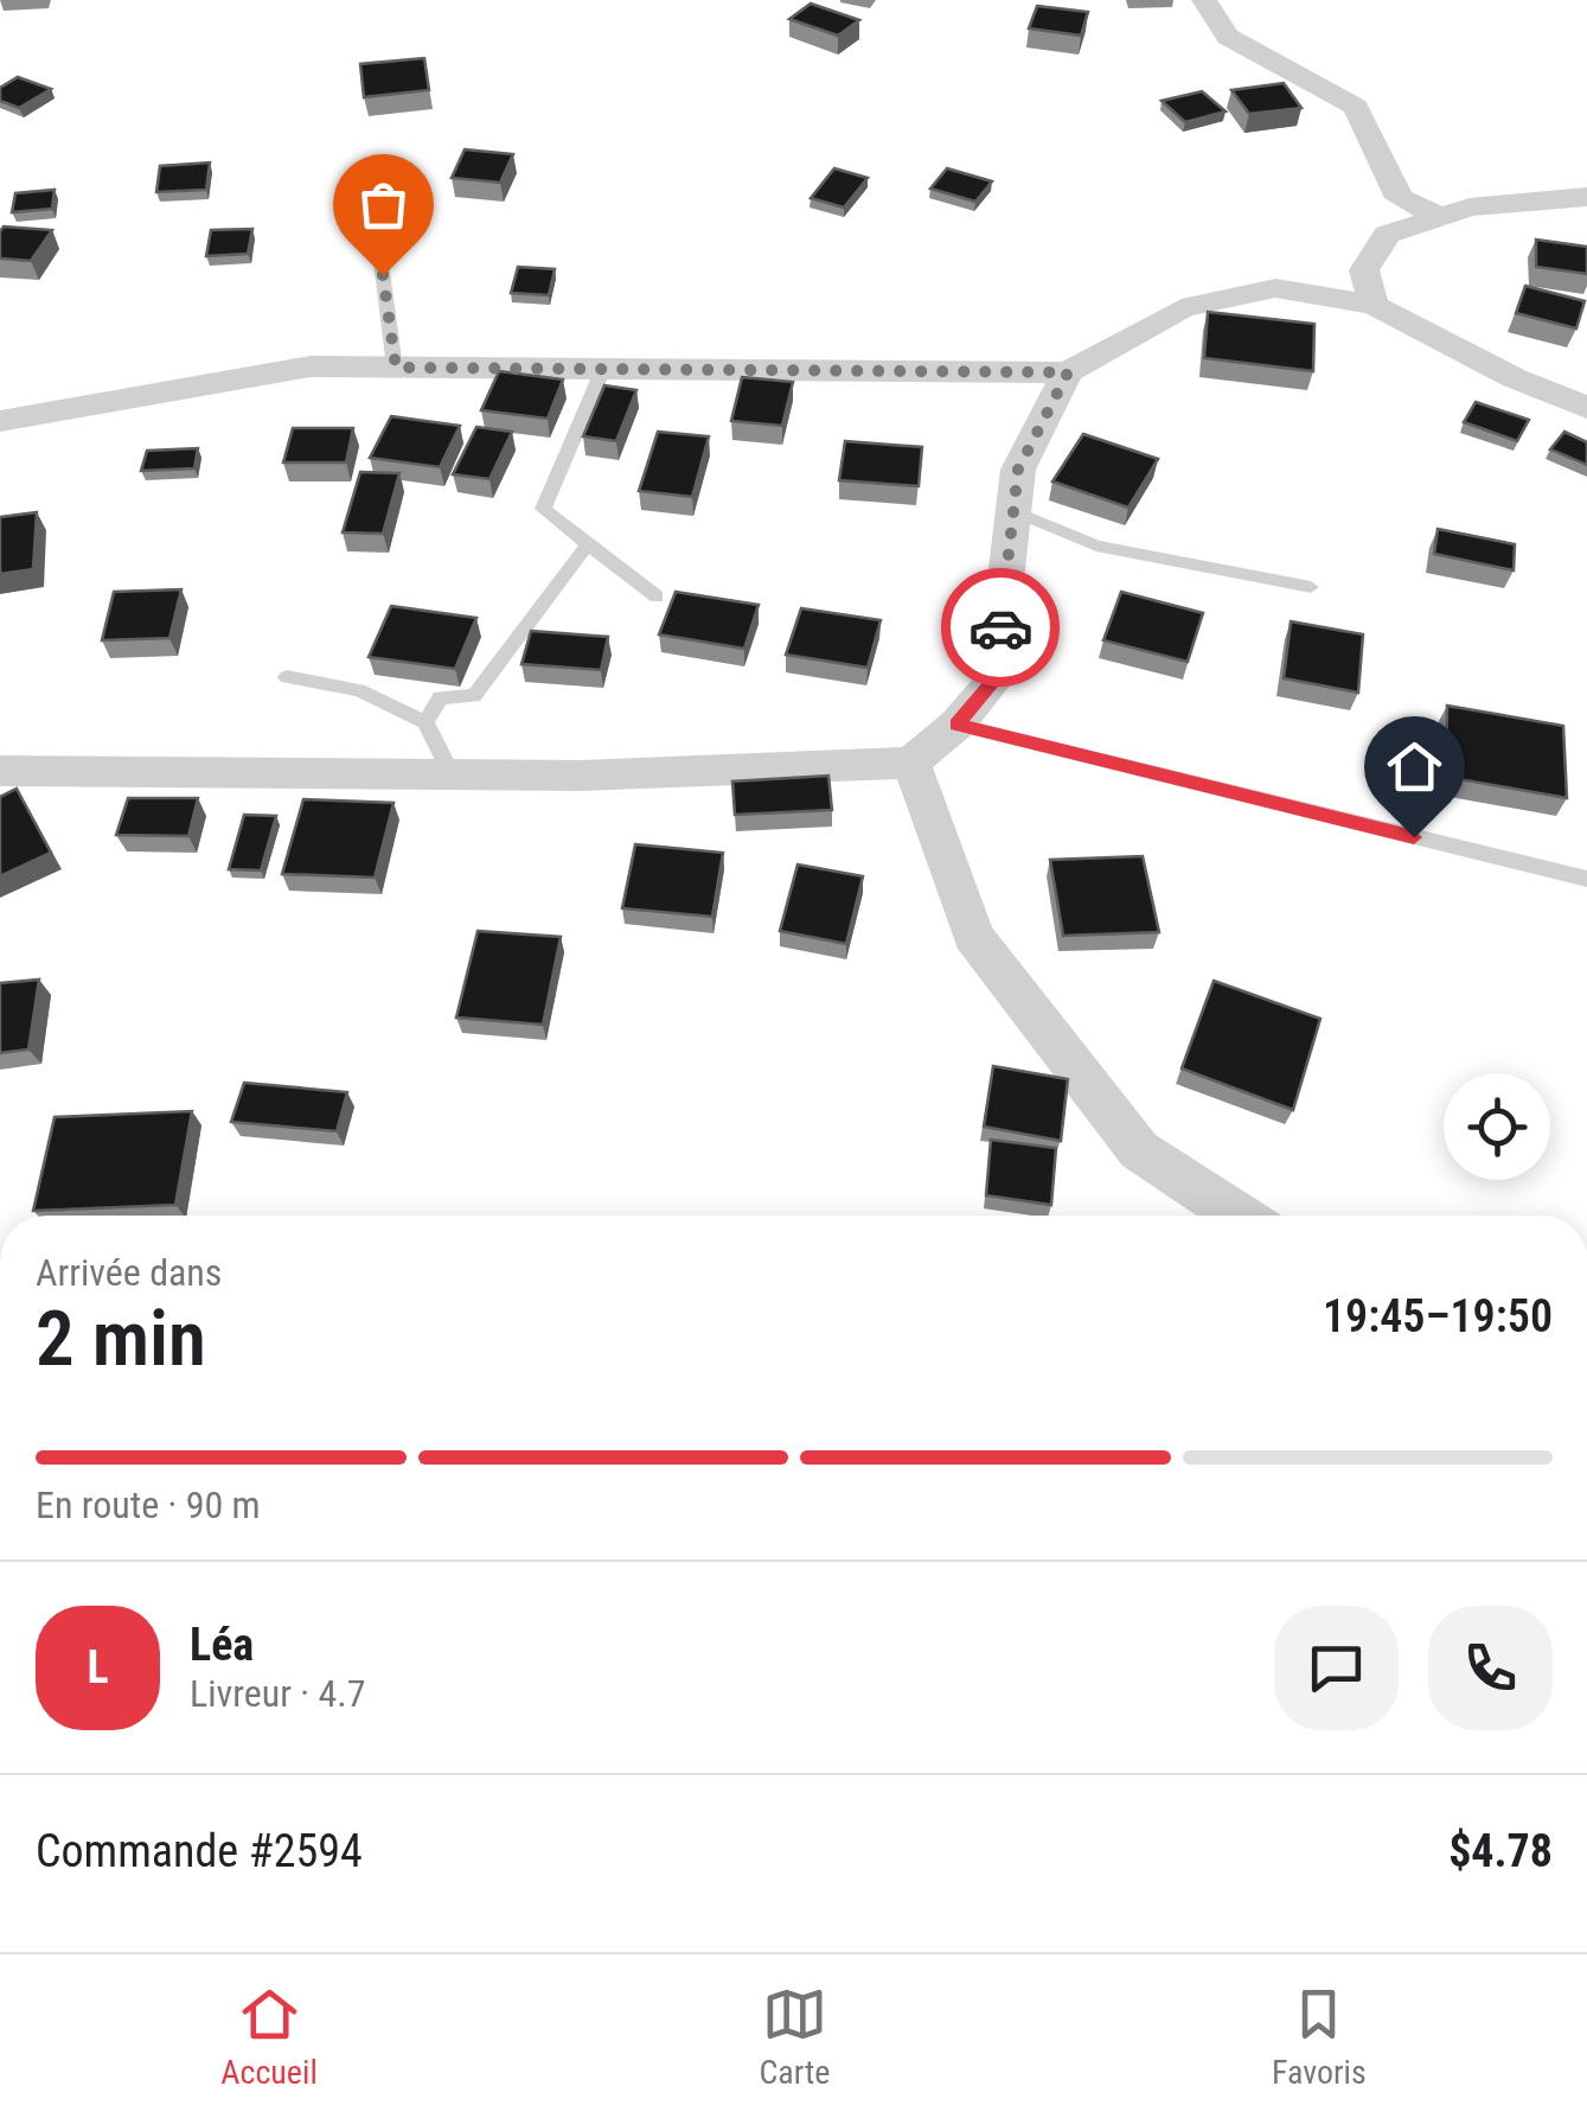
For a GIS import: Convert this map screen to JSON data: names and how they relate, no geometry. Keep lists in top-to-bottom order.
{
  "page": {
    "heading": ["2 min", "Arrivée dans", "19:45–19:50"],
    "panel": [
      "Léa",
      "Livreur · 4.7",
      "Commande #2594",
      "$4.78"
    ],
    "bar": "En route · 90 m",
    "round": "L",
    "tabs": ["Accueil", "Carte", "Favoris"]
  }
}
